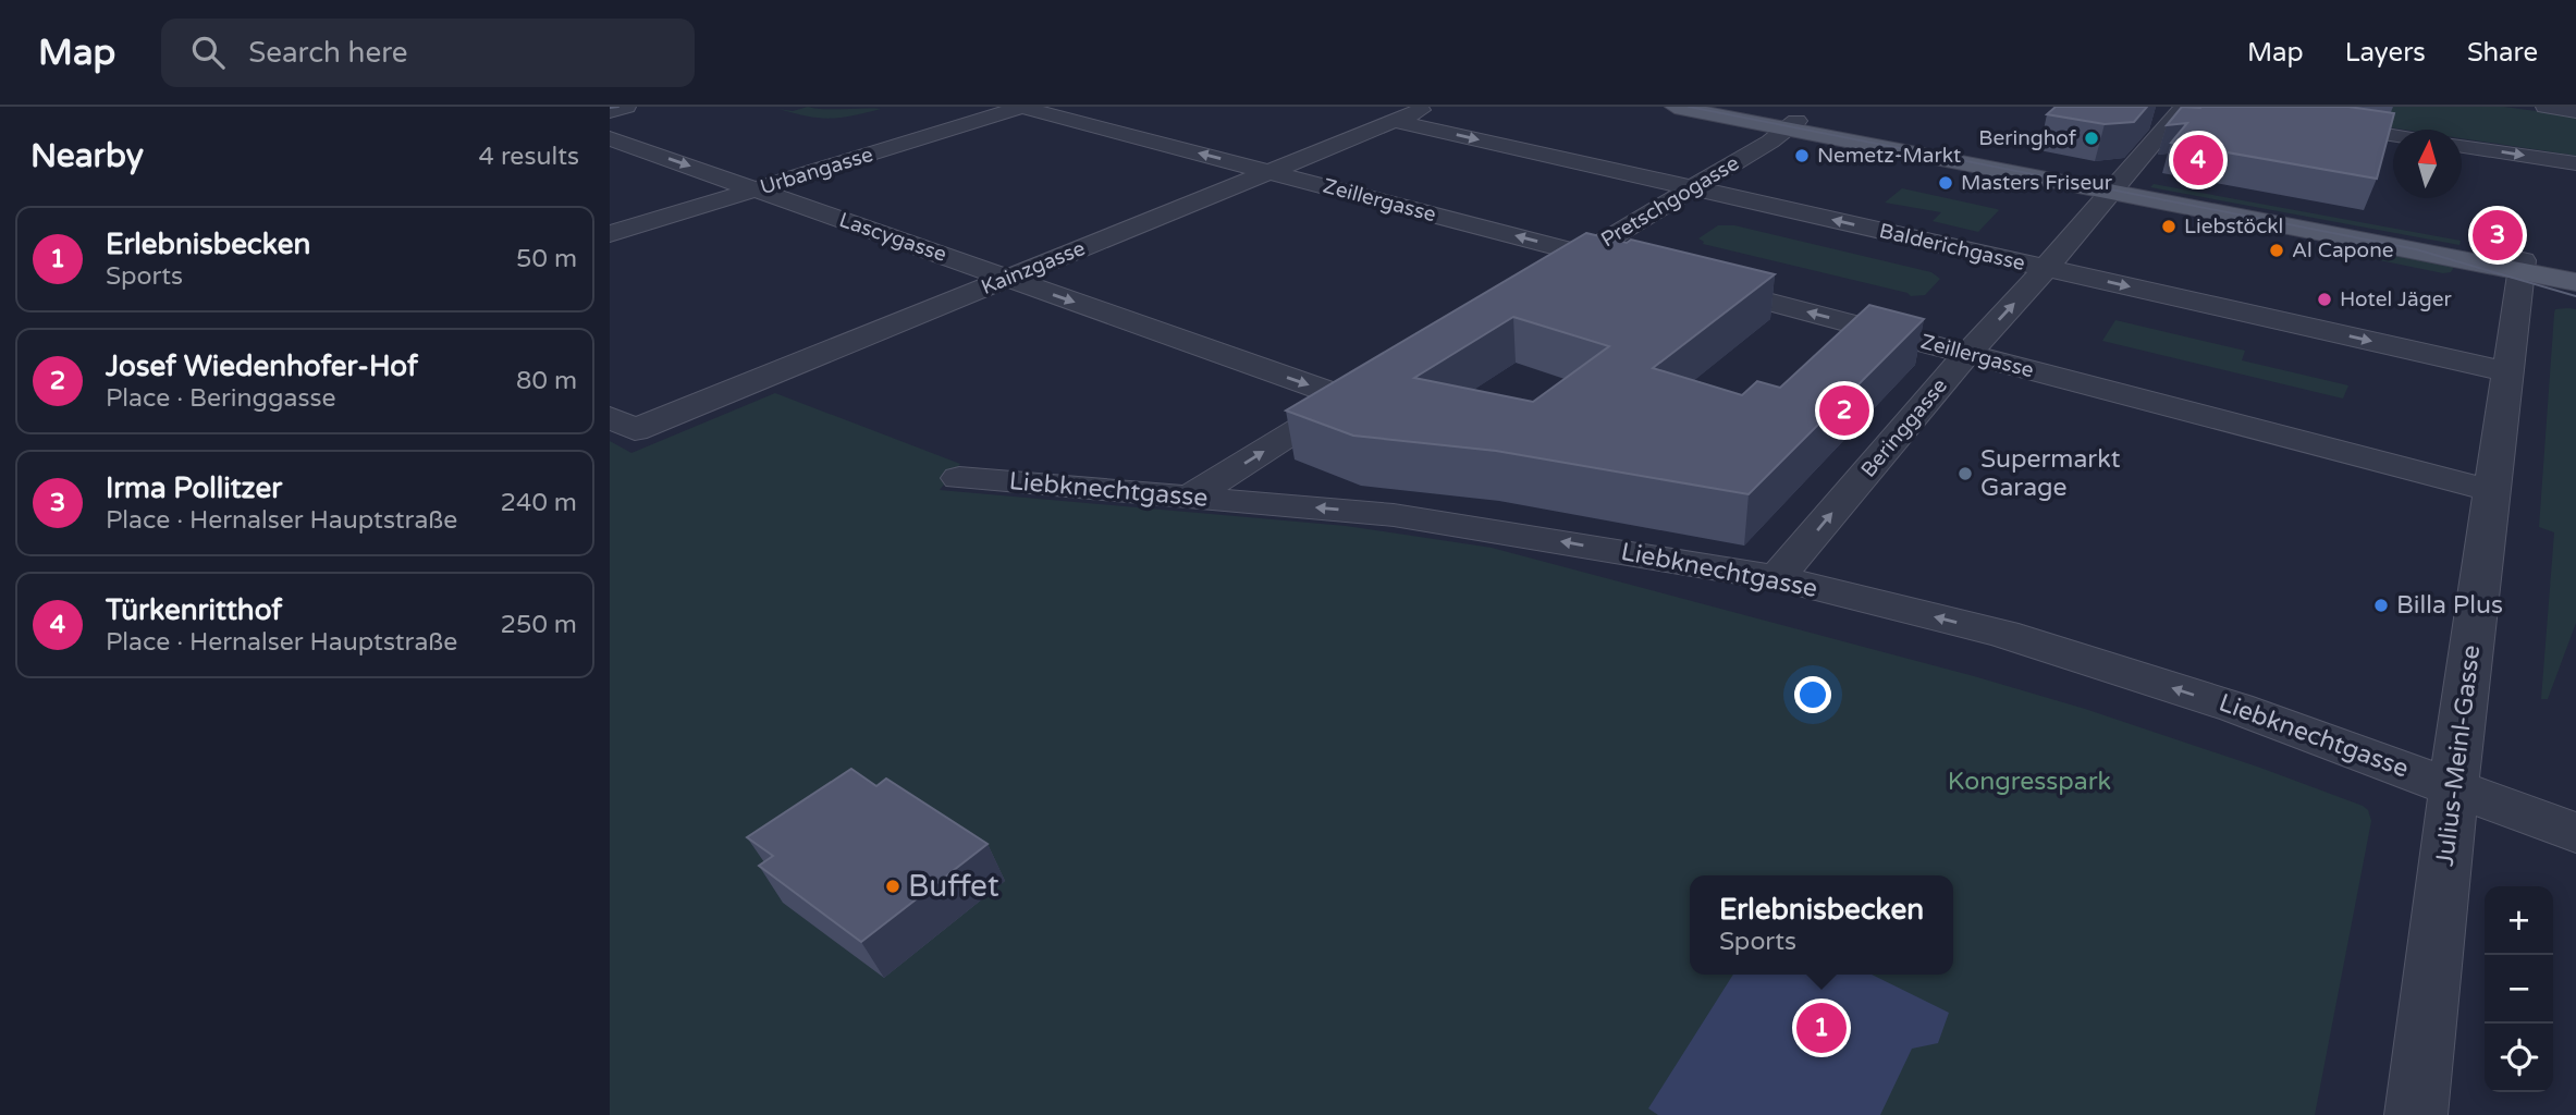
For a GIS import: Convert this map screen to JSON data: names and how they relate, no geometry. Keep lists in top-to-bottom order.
{
  "streets": {
    "street": [
      "Urbangasse",
      "Zeillergasse",
      "Pretschgogasse",
      "Lascygasse",
      "Balderichgasse",
      "Kainzgasse",
      "Beringgasse",
      "Liebknechtgasse",
      "Julius-Meinl-Gasse"
    ]
  },
  "crossings": [
    ["Urbangasse", "Zeillergasse"],
    ["Urbangasse", "Lascygasse"],
    ["Zeillergasse", "Pretschgogasse"],
    ["Zeillergasse", "Kainzgasse"],
    ["Zeillergasse", "Beringgasse"],
    ["Zeillergasse", "Julius-Meinl-Gasse"],
    ["Pretschgogasse", "Balderichgasse"],
    ["Lascygasse", "Kainzgasse"],
    ["Lascygasse", "Liebknechtgasse"],
    ["Balderichgasse", "Kainzgasse"],
    ["Balderichgasse", "Beringgasse"],
    ["Balderichgasse", "Julius-Meinl-Gasse"],
    ["Beringgasse", "Liebknechtgasse"],
    ["Liebknechtgasse", "Julius-Meinl-Gasse"]
  ],
  "one_way": ["Zeillergasse", "Beringgasse", "Liebknechtgasse"],
  "parks": ["Kongresspark"],
  "places": [
    "Beringhof",
    "Nemetz-Markt",
    "Masters Friseur",
    "Liebstöckl",
    "Al Capone",
    "Hotel Jäger",
    "Supermarkt Garage",
    "Billa Plus",
    "Buffet"
  ],
  "north": "top",
  "page": {
    "header": "Map",
    "search": "Search here",
    "nav": ["Map", "Layers", "Share"],
    "heading": ["Nearby", "4 results"],
    "pins": [
      "4",
      "3",
      "2",
      "1"
    ],
    "list": [
      {
        "mark": "1",
        "name": "Erlebnisbecken",
        "note": "Sports",
        "value": "50 m"
      },
      {
        "mark": "2",
        "name": "Josef Wiedenhofer-Hof",
        "note": "Place · Beringgasse",
        "value": "80 m"
      },
      {
        "mark": "3",
        "name": "Irma Pollitzer",
        "note": "Place · Hernalser Hauptstraße",
        "value": "240 m"
      },
      {
        "mark": "4",
        "name": "Türkenritthof",
        "note": "Place · Hernalser Hauptstraße",
        "value": "250 m"
      }
    ],
    "popup": ["Erlebnisbecken", "Sports"],
    "map_buttons": ["+", "−"]
  }
}
